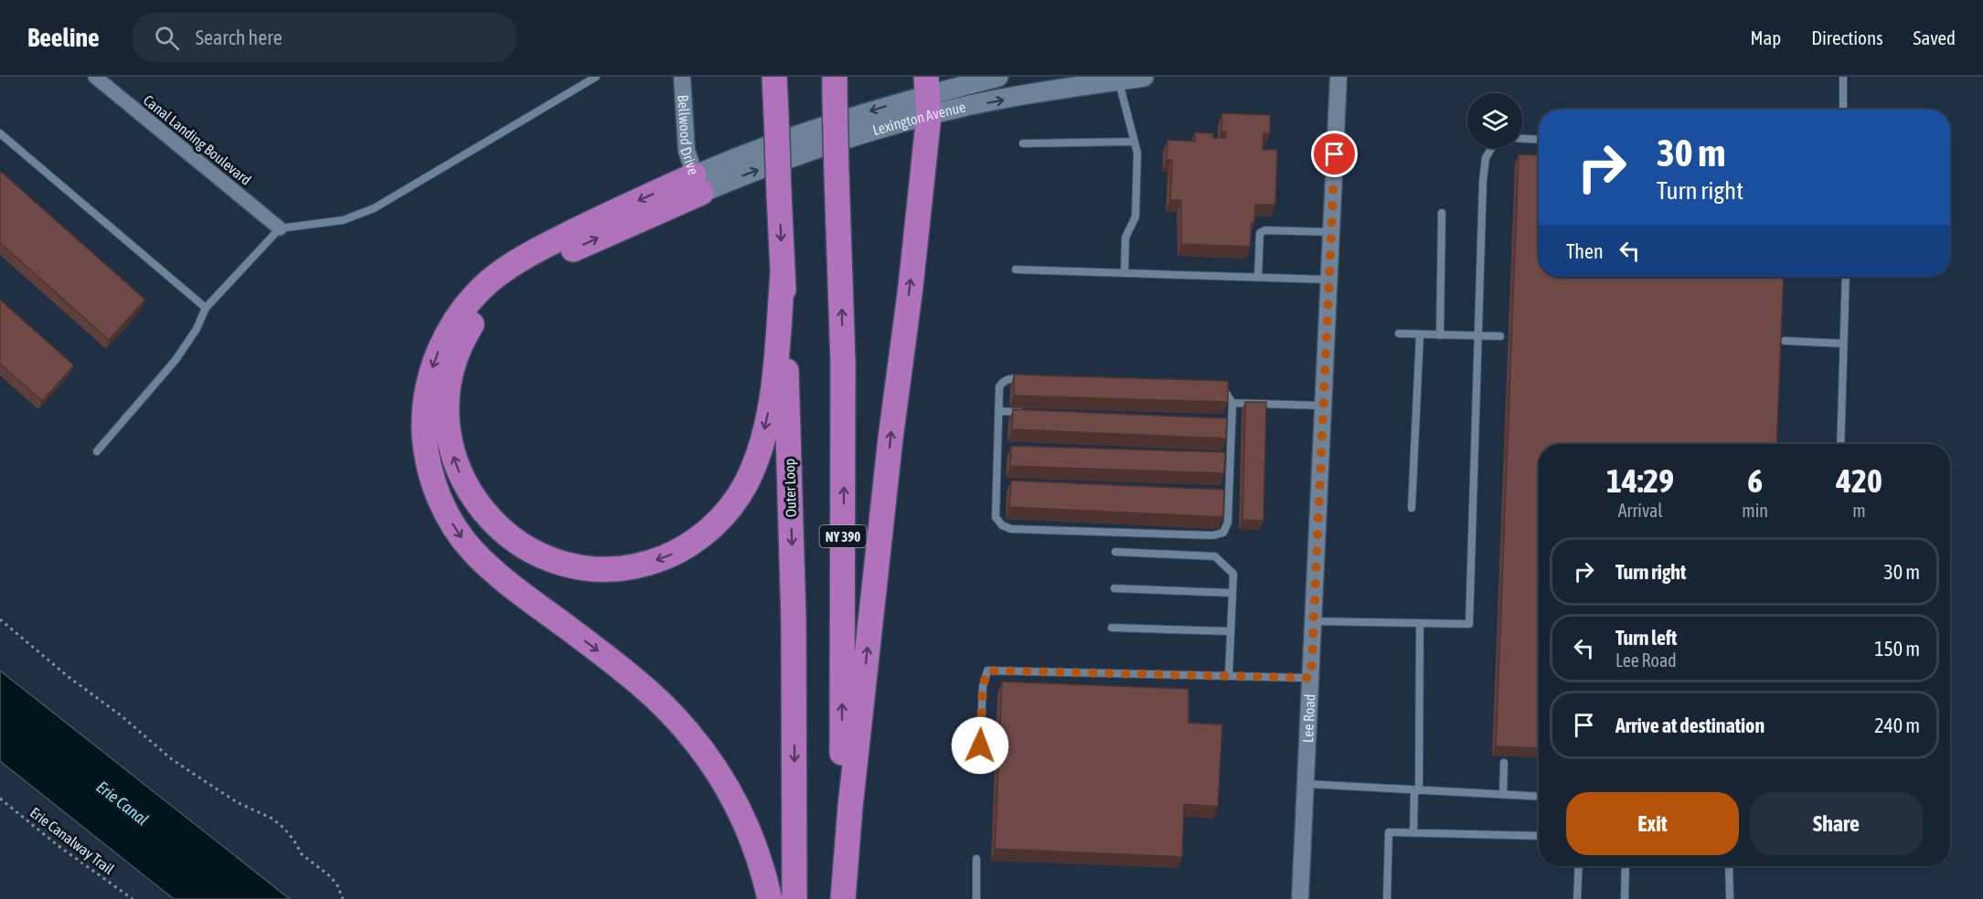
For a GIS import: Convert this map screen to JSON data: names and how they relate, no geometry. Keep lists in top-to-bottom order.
{
  "streets": {
    "highway": ["Outer Loop", "NY 390"],
    "main road": ["Lexington Avenue"],
    "street": ["Bellwood Drive", "Canal Landing Boulevard", "Lee Road"],
    "path": ["Erie Canalway Trail"]
  },
  "crossings": [
    ["Lexington Avenue", "Bellwood Drive"]
  ],
  "water": ["Erie Canal"],
  "page": {
    "header": "Beeline",
    "search": "Search here",
    "nav": ["Map", "Directions", "Saved"],
    "turn": ["30 m", "Turn right"],
    "then": "Then",
    "eta": [
      "14:29",
      "Arrival",
      "6",
      "min",
      "420",
      "m"
    ],
    "list": [
      {
        "name": "Turn right",
        "value": "30 m"
      },
      {
        "name": "Turn left",
        "note": "Lee Road",
        "value": "150 m"
      },
      {
        "name": "Arrive at destination",
        "value": "240 m"
      }
    ],
    "buttons": ["Exit", "Share"]
  }
}
